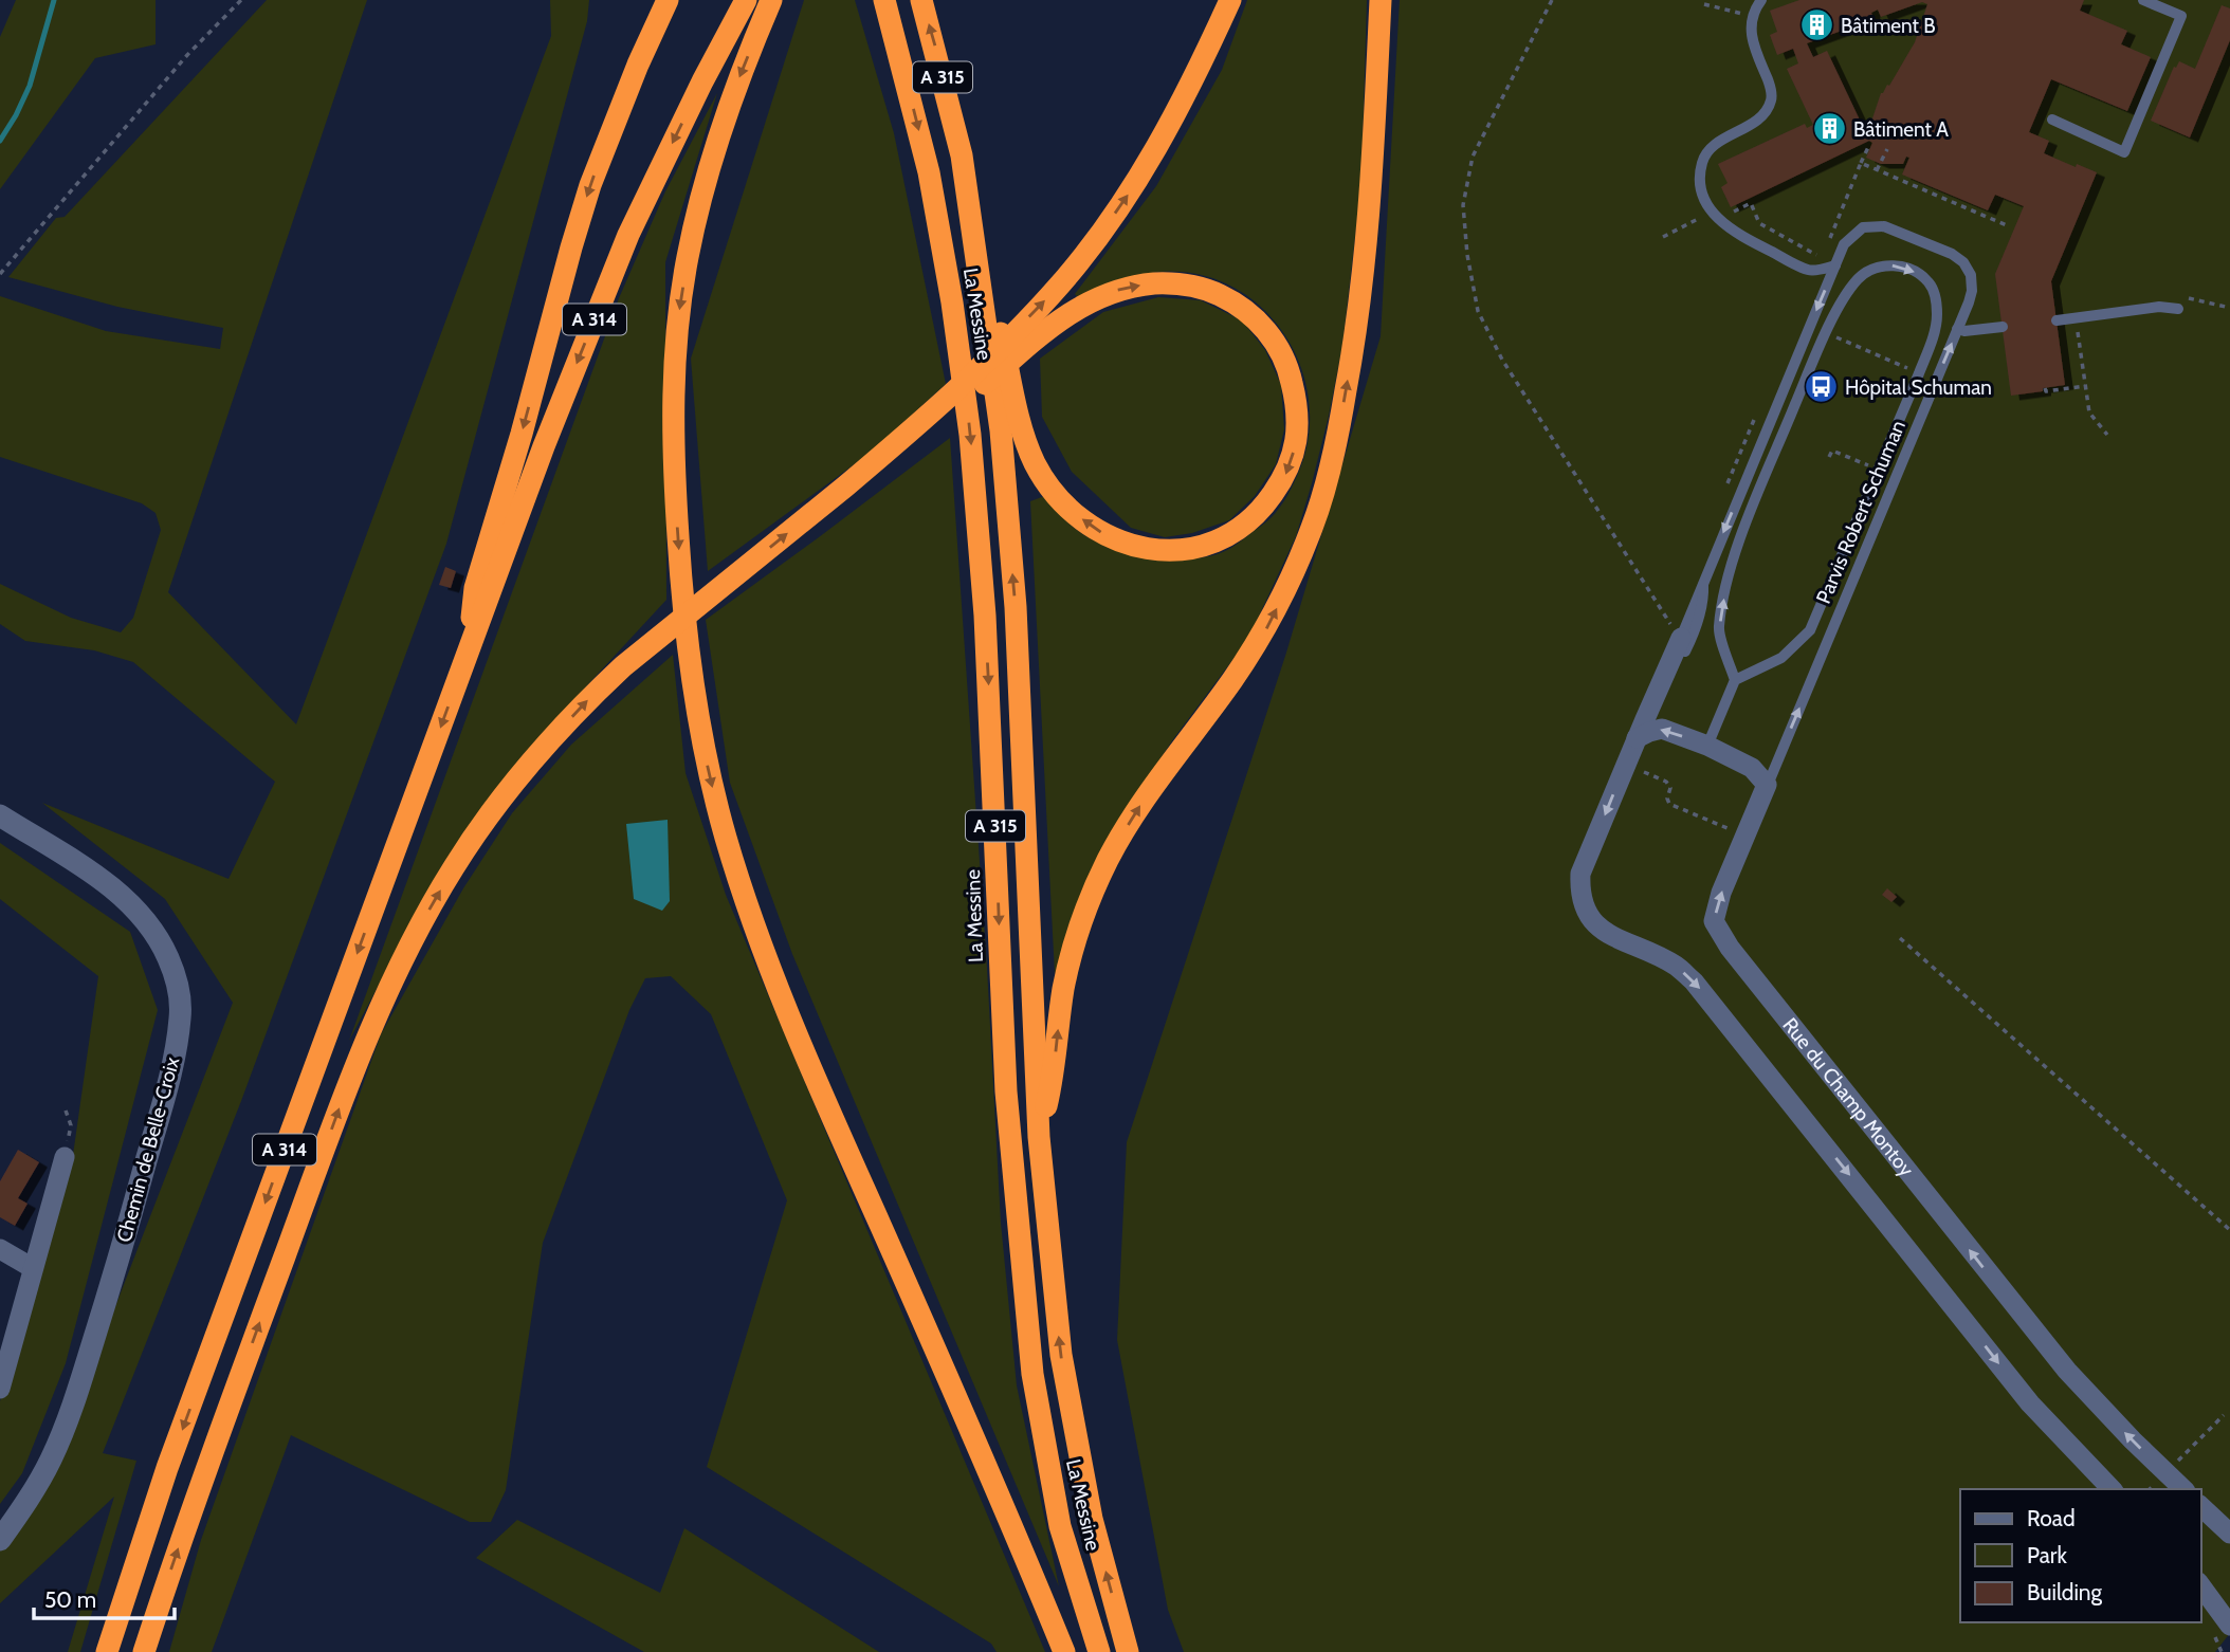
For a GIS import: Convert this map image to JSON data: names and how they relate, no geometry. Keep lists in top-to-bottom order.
{
  "streets": {
    "highway": ["A 315", "La Messine", "A 314"],
    "street": ["Rue du Champ Montoy", "Chemin de Belle-Croix"],
    "lane": ["Parvis Robert Schuman"]
  },
  "crossings": [
    ["Parvis Robert Schuman", "Rue du Champ Montoy"]
  ],
  "places": {
    "building": ["Bâtiment B", "Bâtiment A"],
    "bus stop": ["Hôpital Schuman"]
  },
  "legend": ["Road", "Park", "Building"],
  "scale_bar": "50 m"
}
